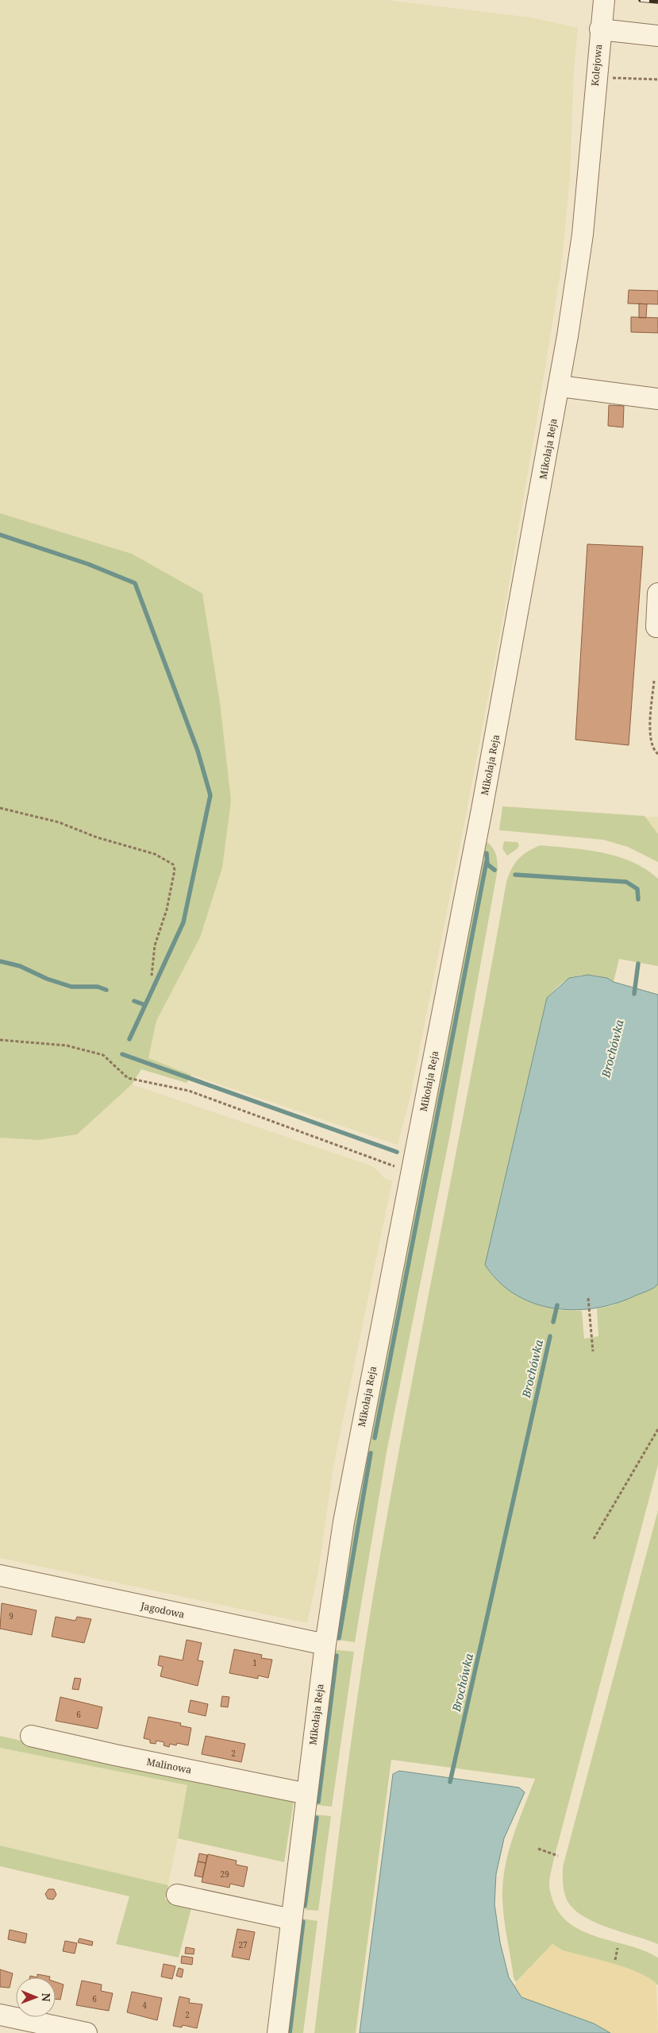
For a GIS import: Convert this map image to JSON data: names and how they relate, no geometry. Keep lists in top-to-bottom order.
{
  "streets": {
    "street": [
      "Kolejowa",
      "Mikołaja Reja",
      "Jagodowa",
      "Malinowa"
    ]
  },
  "crossings": [
    ["Kolejowa", "Mikołaja Reja"],
    ["Mikołaja Reja", "Jagodowa"],
    ["Mikołaja Reja", "Malinowa"]
  ],
  "water": ["Brochówka"],
  "house_numbers": [
    "9",
    "1",
    "6",
    "2",
    "29",
    "27",
    "6",
    "4",
    "2"
  ],
  "north": "right"
}
